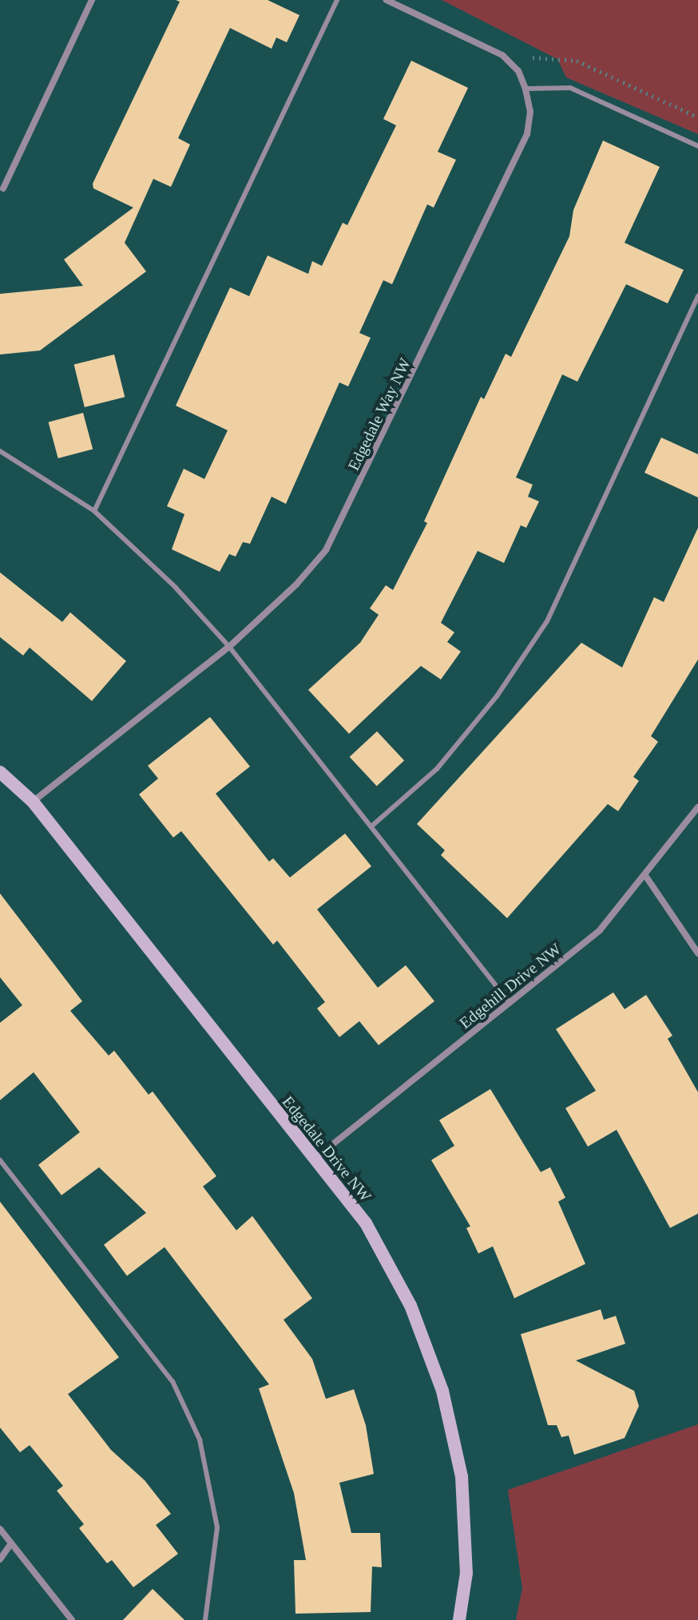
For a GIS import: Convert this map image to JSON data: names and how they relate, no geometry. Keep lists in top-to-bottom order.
{
  "streets": {
    "street": ["Edgedale Way NW", "Edgehill Drive NW", "Edgedale Drive NW"]
  },
  "crossings": [
    ["Edgedale Way NW", "Edgedale Drive NW"],
    ["Edgehill Drive NW", "Edgedale Drive NW"]
  ]
}
